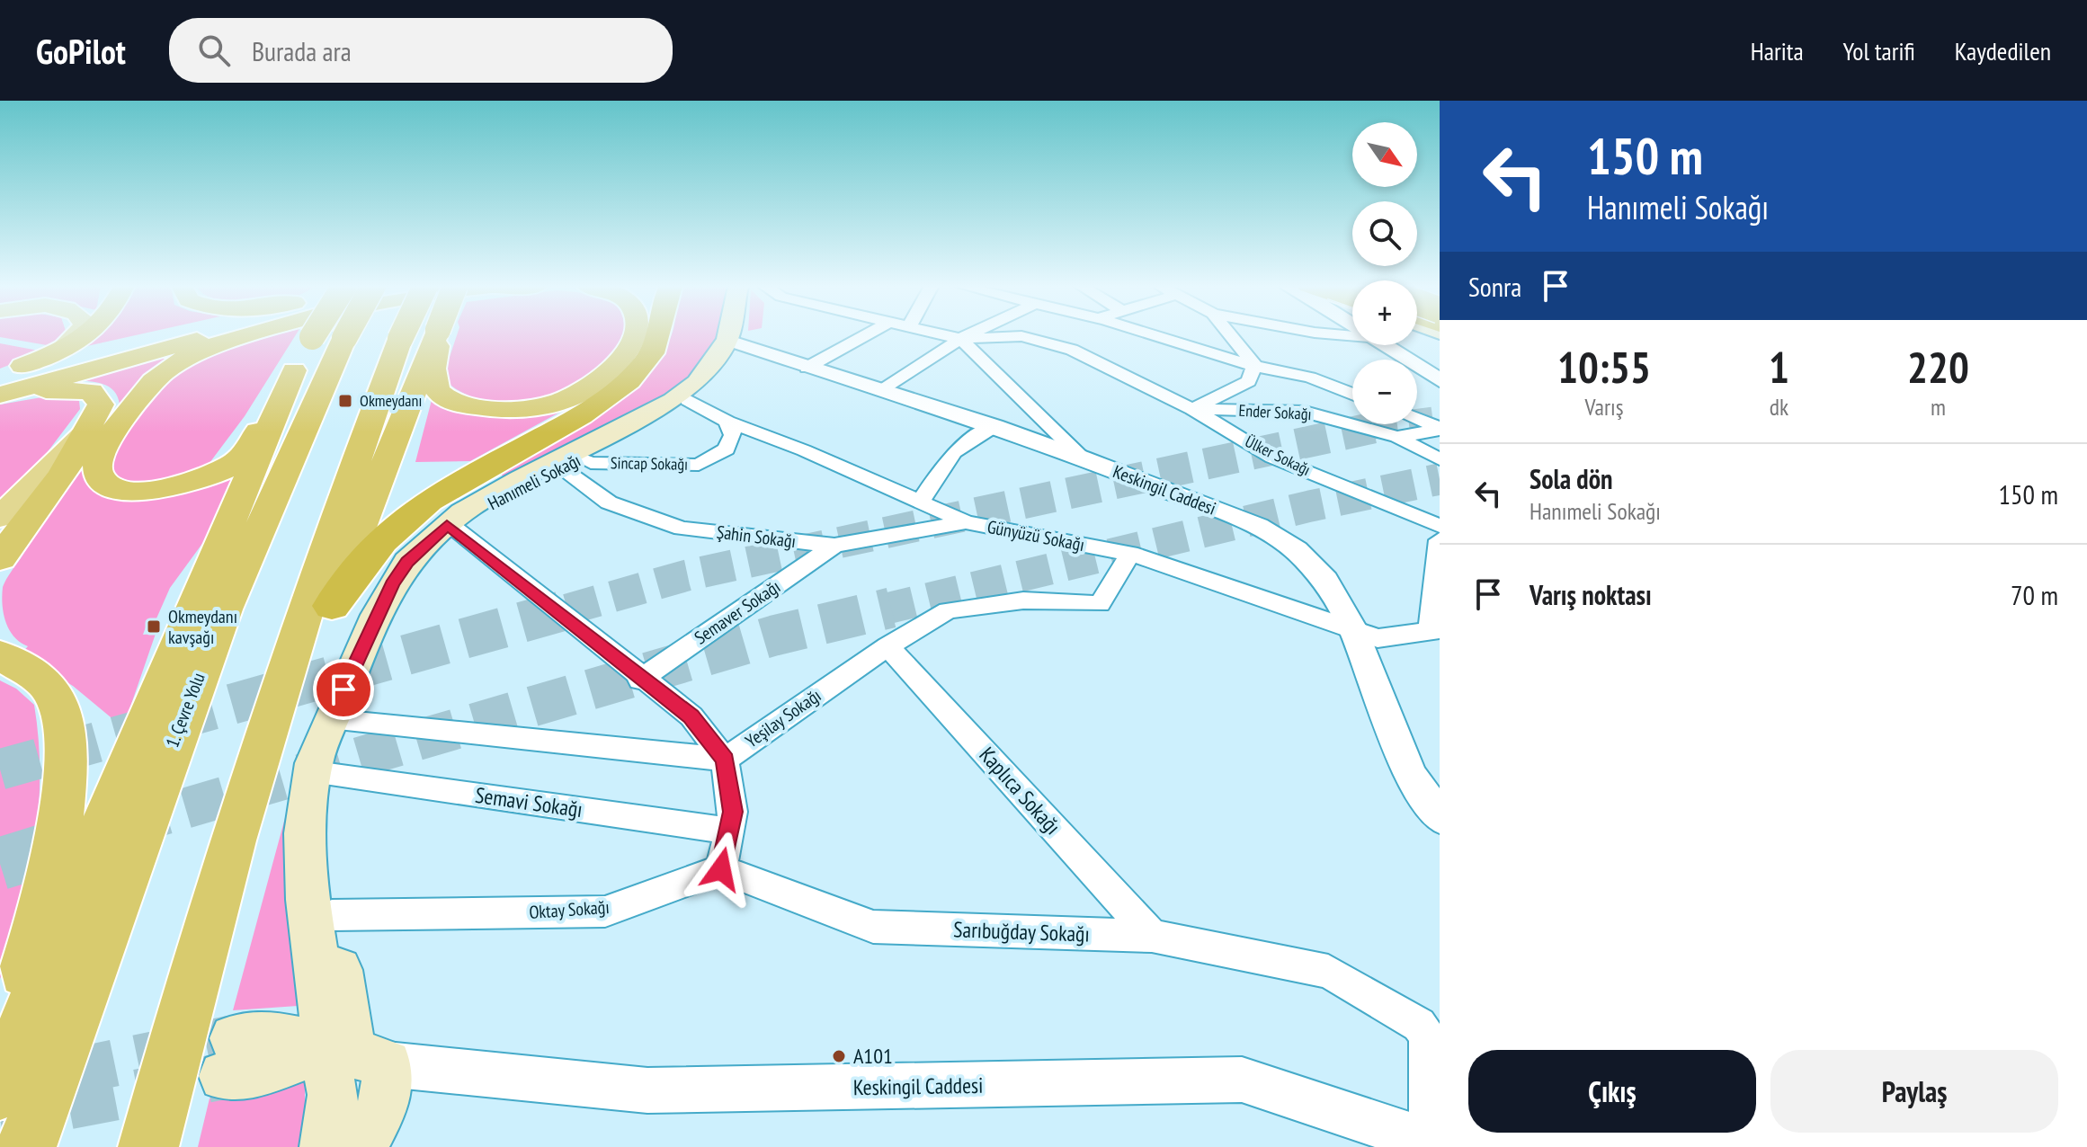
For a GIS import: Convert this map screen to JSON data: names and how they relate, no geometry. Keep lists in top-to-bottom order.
{
  "streets": {
    "highway": ["1. Çevre Yolu"],
    "main road": ["Hanımeli Sokağı"],
    "street": [
      "Ender Sokağı",
      "Ülker Sokağı",
      "Sincap Sokağı",
      "Keskingil Caddesi",
      "Günyüzü Sokağı",
      "Şahin Sokağı",
      "Semaver Sokağı",
      "Yeşilay Sokağı",
      "Kaplıca Sokağı",
      "Semavi Sokağı",
      "Oktay Sokağı",
      "Sarıbuğday Sokağı"
    ]
  },
  "crossings": [
    ["Ender Sokağı", "Ülker Sokağı"],
    ["Sincap Sokağı", "Hanımeli Sokağı"],
    ["Sincap Sokağı", "Günyüzü Sokağı"],
    ["Sincap Sokağı", "Şahin Sokağı"],
    ["Hanımeli Sokağı", "Keskingil Caddesi"],
    ["Hanımeli Sokağı", "Şahin Sokağı"],
    ["Hanımeli Sokağı", "Semavi Sokağı"],
    ["Hanımeli Sokağı", "Oktay Sokağı"],
    ["Keskingil Caddesi", "Günyüzü Sokağı"],
    ["Keskingil Caddesi", "Sarıbuğday Sokağı"],
    ["Günyüzü Sokağı", "Şahin Sokağı"],
    ["Günyüzü Sokağı", "Yeşilay Sokağı"],
    ["Şahin Sokağı", "Semaver Sokağı"],
    ["Yeşilay Sokağı", "Kaplıca Sokağı"],
    ["Kaplıca Sokağı", "Sarıbuğday Sokağı"],
    ["Oktay Sokağı", "Sarıbuğday Sokağı"]
  ],
  "places": {
    "transit": ["Okmeydanı", "Okmeydanı kavşağı"],
    "other": ["A101"]
  },
  "north": "bottom right",
  "page": {
    "header": "GoPilot",
    "search": "Burada ara",
    "nav": ["Harita", "Yol tarifi", "Kaydedilen"],
    "turn": ["150 m", "Hanımeli Sokağı"],
    "map_buttons": ["+", "−"],
    "then": "Sonra",
    "eta": [
      "10:55",
      "Varış",
      "1",
      "dk",
      "220",
      "m"
    ],
    "list": [
      {
        "name": "Sola dön",
        "note": "Hanımeli Sokağı",
        "value": "150 m"
      },
      {
        "name": "Varış noktası",
        "value": "70 m"
      }
    ],
    "buttons": ["Çıkış", "Paylaş"]
  }
}
